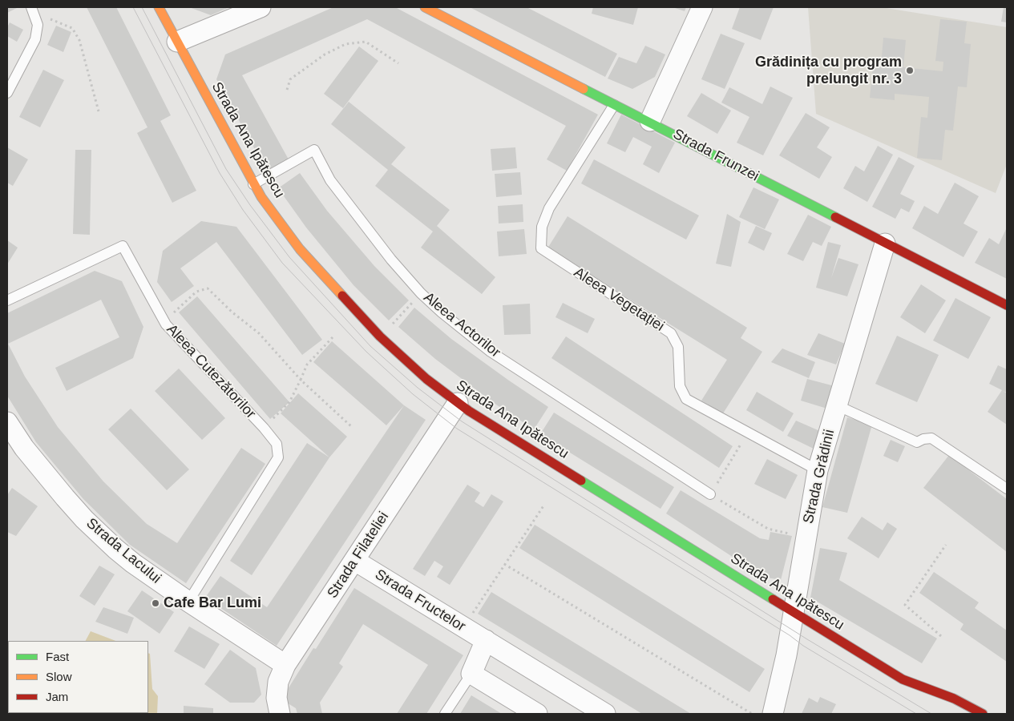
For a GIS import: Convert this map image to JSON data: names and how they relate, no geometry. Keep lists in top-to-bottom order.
{
  "streets": {
    "street": [
      "Strada Ana Ipătescu",
      "Strada Frunzei",
      "Strada Grădinii",
      "Strada Lacului",
      "Strada Filateliei",
      "Strada Fructelor"
    ],
    "lane": ["Aleea Vegetației", "Aleea Actorilor", "Aleea Cutezătorilor"]
  },
  "crossings": [
    ["Strada Ana Ipătescu", "Aleea Actorilor"],
    ["Strada Ana Ipătescu", "Strada Grădinii"],
    ["Strada Ana Ipătescu", "Strada Filateliei"],
    ["Strada Frunzei", "Aleea Vegetației"],
    ["Strada Frunzei", "Strada Grădinii"],
    ["Aleea Vegetației", "Strada Grădinii"],
    ["Aleea Cutezătorilor", "Strada Lacului"],
    ["Strada Lacului", "Strada Filateliei"],
    ["Strada Filateliei", "Strada Fructelor"]
  ],
  "places": ["Grădinița cu program prelungit nr. 3", "Cafe Bar Lumi"],
  "legend": ["Fast", "Slow", "Jam"]
}
